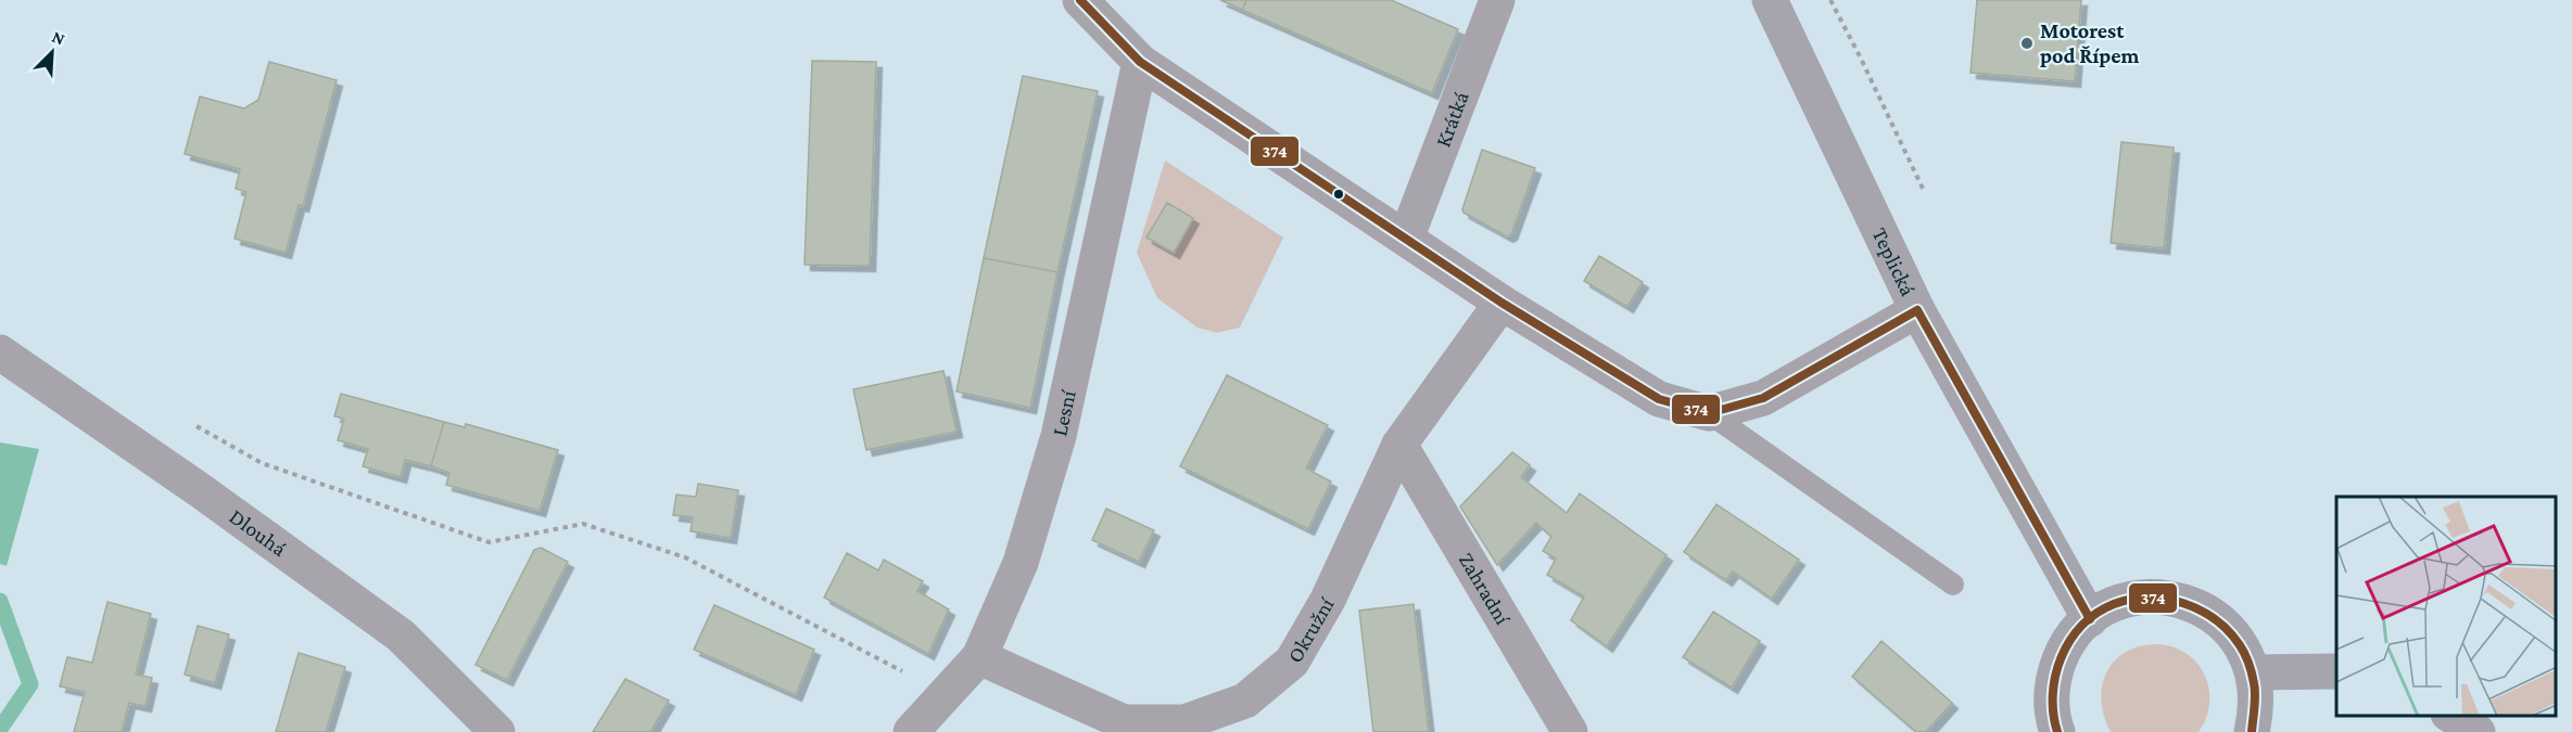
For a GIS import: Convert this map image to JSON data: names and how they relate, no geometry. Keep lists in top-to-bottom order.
{
  "streets": {
    "main road": ["Teplická"],
    "street": [
      "Krátká",
      "Lesní",
      "Dlouhá",
      "Zahradní",
      "Okružní"
    ]
  },
  "crossings": [
    ["Lesní", "Okružní"],
    ["Zahradní", "Okružní"]
  ],
  "places": ["Motorest pod Řípem"],
  "lines": ["transit line 374"],
  "north": "top right"
}
